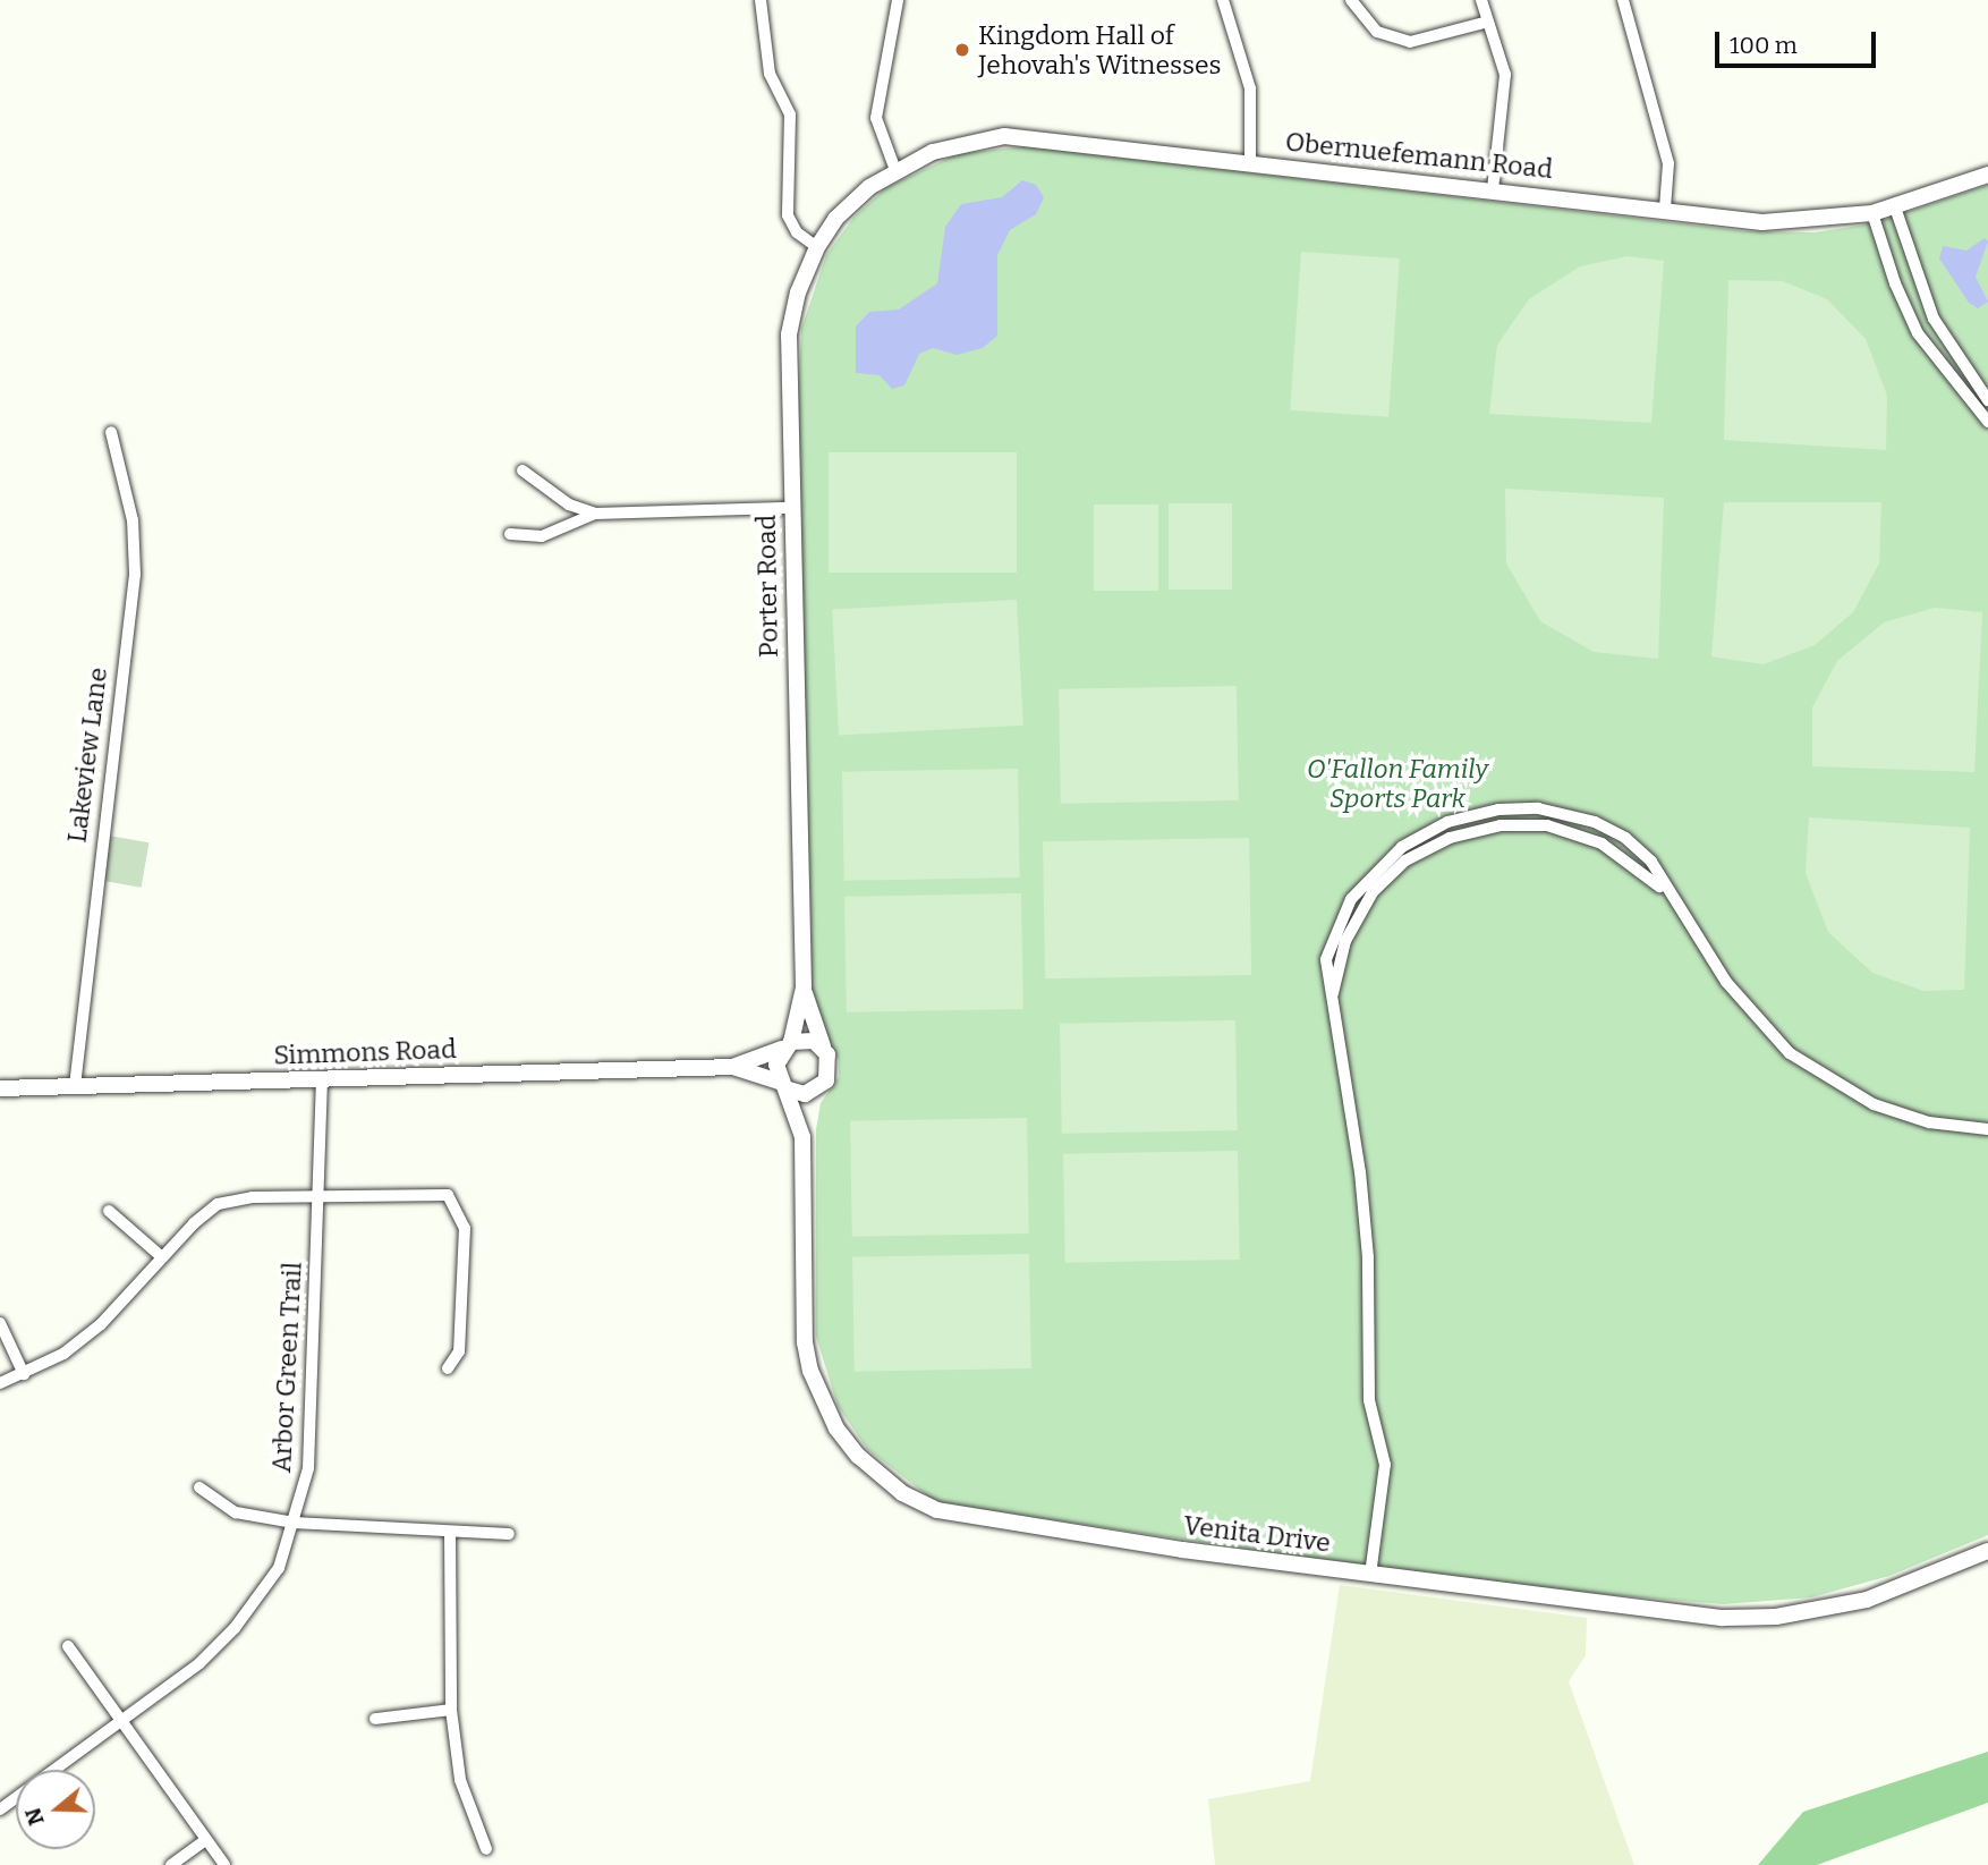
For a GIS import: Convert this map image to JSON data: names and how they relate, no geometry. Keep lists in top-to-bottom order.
{
  "streets": {
    "street": [
      "Obernuefemann Road",
      "Porter Road",
      "Lakeview Lane",
      "Simmons Road",
      "Arbor Green Trail",
      "Venita Drive"
    ]
  },
  "crossings": [
    ["Obernuefemann Road", "Porter Road"],
    ["Porter Road", "Simmons Road"],
    ["Porter Road", "Venita Drive"],
    ["Lakeview Lane", "Simmons Road"],
    ["Simmons Road", "Arbor Green Trail"],
    ["Simmons Road", "Venita Drive"]
  ],
  "parks": ["O'Fallon Family Sports Park"],
  "places": ["Kingdom Hall of Jehovah's Witnesses"],
  "scale_bar": "100 m",
  "north": "left"
}
